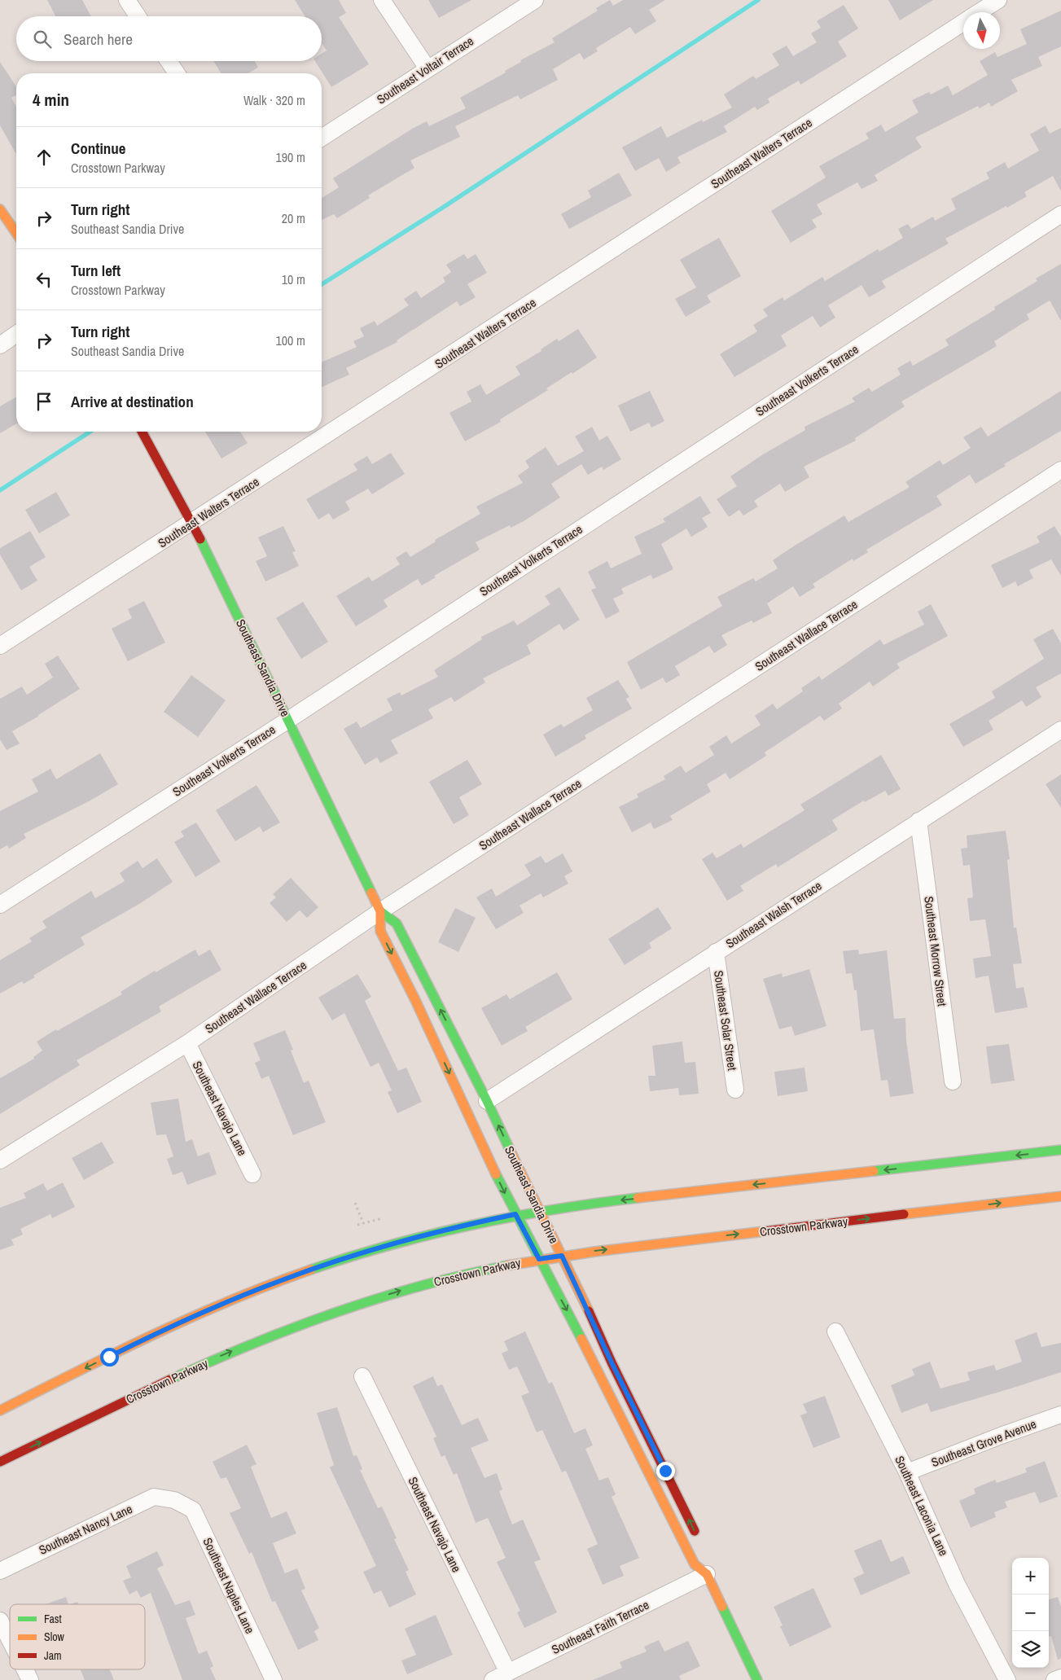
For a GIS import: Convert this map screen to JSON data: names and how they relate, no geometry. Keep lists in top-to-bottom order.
{
  "streets": {
    "main road": ["Southeast Sandia Drive", "Crosstown Parkway"],
    "street": [
      "Southeast Voltair Terrace",
      "Southeast Walters Terrace",
      "Southeast Volkerts Terrace",
      "Southeast Wallace Terrace",
      "Southeast Walsh Terrace",
      "Southeast Morrow Street",
      "Southeast Solar Street",
      "Southeast Navajo Lane",
      "Southeast Grove Avenue",
      "Southeast Laconia Lane",
      "Southeast Nancy Lane",
      "Southeast Naples Lane",
      "Southeast Faith Terrace"
    ]
  },
  "crossings": [
    ["Southeast Walters Terrace", "Southeast Sandia Drive"],
    ["Southeast Volkerts Terrace", "Southeast Sandia Drive"],
    ["Southeast Wallace Terrace", "Southeast Sandia Drive"],
    ["Southeast Wallace Terrace", "Southeast Navajo Lane"],
    ["Southeast Sandia Drive", "Southeast Walsh Terrace"],
    ["Southeast Sandia Drive", "Crosstown Parkway"],
    ["Southeast Sandia Drive", "Southeast Faith Terrace"],
    ["Southeast Walsh Terrace", "Southeast Morrow Street"],
    ["Southeast Walsh Terrace", "Southeast Solar Street"],
    ["Southeast Navajo Lane", "Southeast Faith Terrace"],
    ["Southeast Grove Avenue", "Southeast Laconia Lane"],
    ["Southeast Nancy Lane", "Southeast Naples Lane"]
  ],
  "legend": ["Fast", "Slow", "Jam"],
  "north": "bottom",
  "page": {
    "search": "Search here",
    "heading": ["4 min", "Walk · 320 m"],
    "list": [
      ["Continue", "Crosstown Parkway", "190 m"],
      ["Turn right", "Southeast Sandia Drive", "20 m"],
      ["Turn left", "Crosstown Parkway", "10 m"],
      ["Turn right", "Southeast Sandia Drive", "100 m"],
      "Arrive at destination"
    ],
    "map_buttons": ["+", "−"]
  }
}
